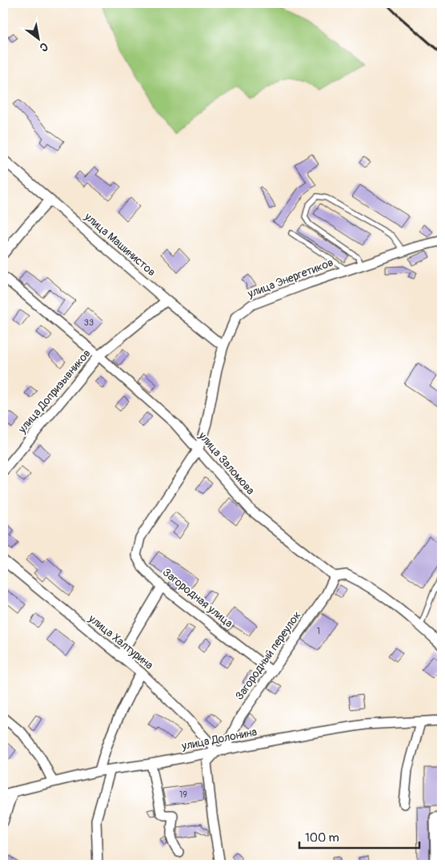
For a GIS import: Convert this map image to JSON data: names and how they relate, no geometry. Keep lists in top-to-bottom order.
{
  "streets": {
    "street": [
      "улица Машинистов",
      "улица Энергетиков",
      "улица Допризывников",
      "улица Заломова",
      "Загородная улица",
      "улица Халтурина",
      "Загородный переулок",
      "улица Долонина"
    ]
  },
  "crossings": [
    ["улица Машинистов", "улица Энергетиков"],
    ["улица Машинистов", "улица Допризывников"],
    ["улица Энергетиков", "улица Заломова"],
    ["улица Энергетиков", "Загородная улица"],
    ["улица Допризывников", "улица Заломова"],
    ["улица Заломова", "Загородная улица"],
    ["улица Заломова", "Загородный переулок"],
    ["Загородная улица", "Загородный переулок"],
    ["улица Халтурина", "Загородный переулок"],
    ["улица Халтурина", "улица Долонина"],
    ["Загородный переулок", "улица Долонина"]
  ],
  "house_numbers": ["33", "1", "19"],
  "scale_bar": "100 m",
  "north": "bottom right"
}
